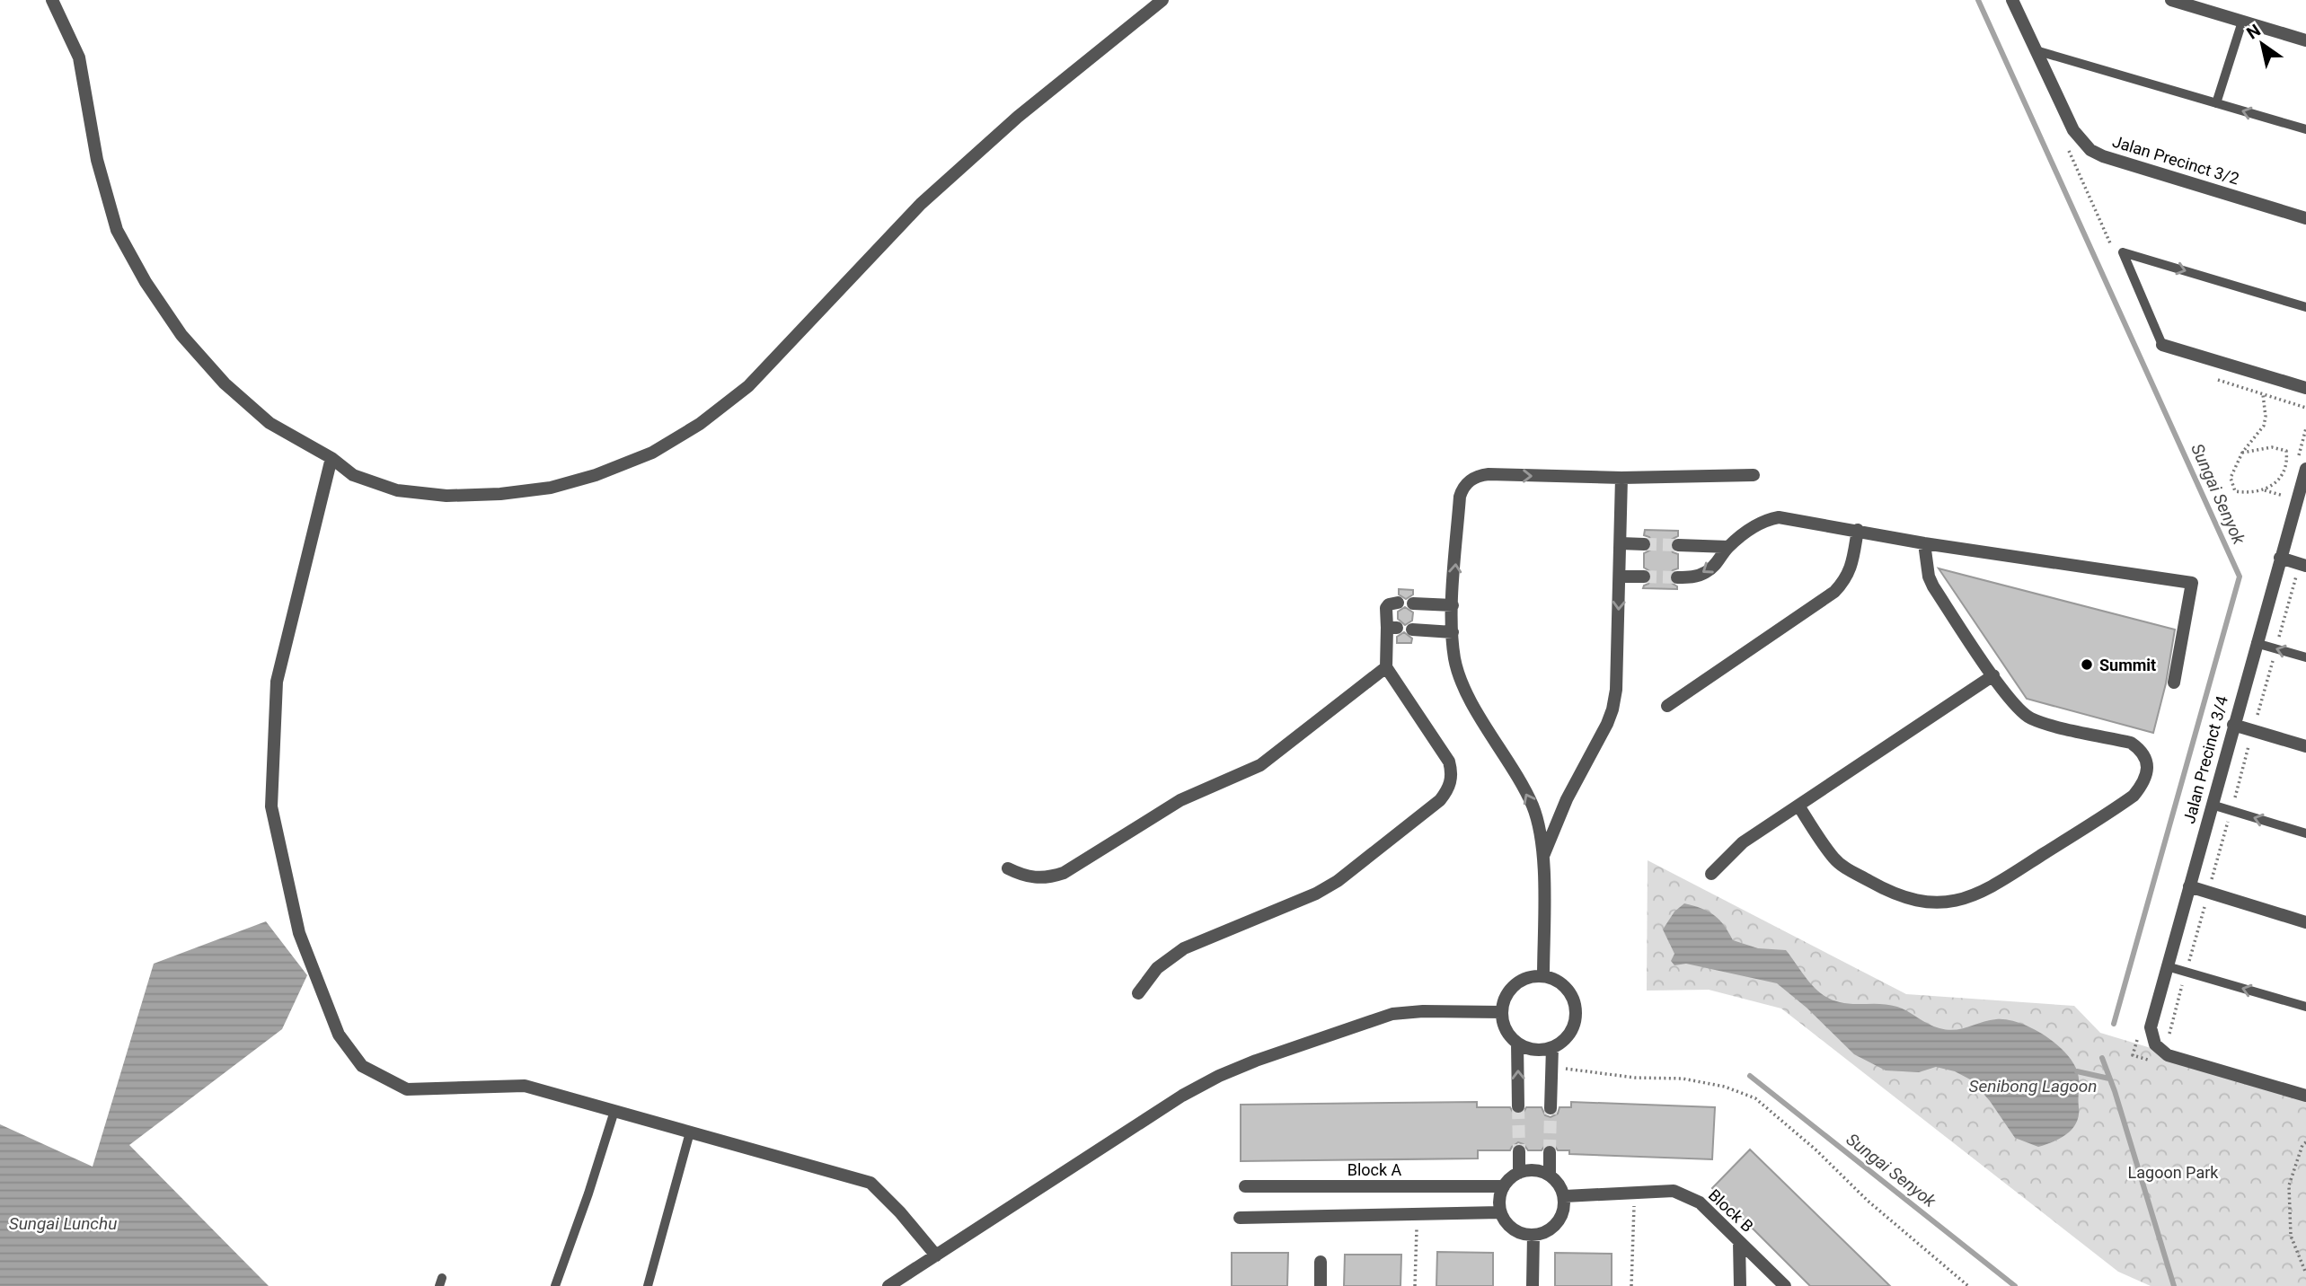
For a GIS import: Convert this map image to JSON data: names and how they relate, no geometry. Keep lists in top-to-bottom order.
{
  "streets": {
    "street": [
      "Jalan Precinct 3/2",
      "Jalan Precinct 3/4",
      "Block A",
      "Block B"
    ]
  },
  "crossings": [
    ["Block A", "Block B"]
  ],
  "water": ["Sungai Senyok", "Senibong Lagoon", "Sungai Lunchu"],
  "parks": ["Lagoon Park"],
  "places": ["Summit"],
  "north": "top left"
}
